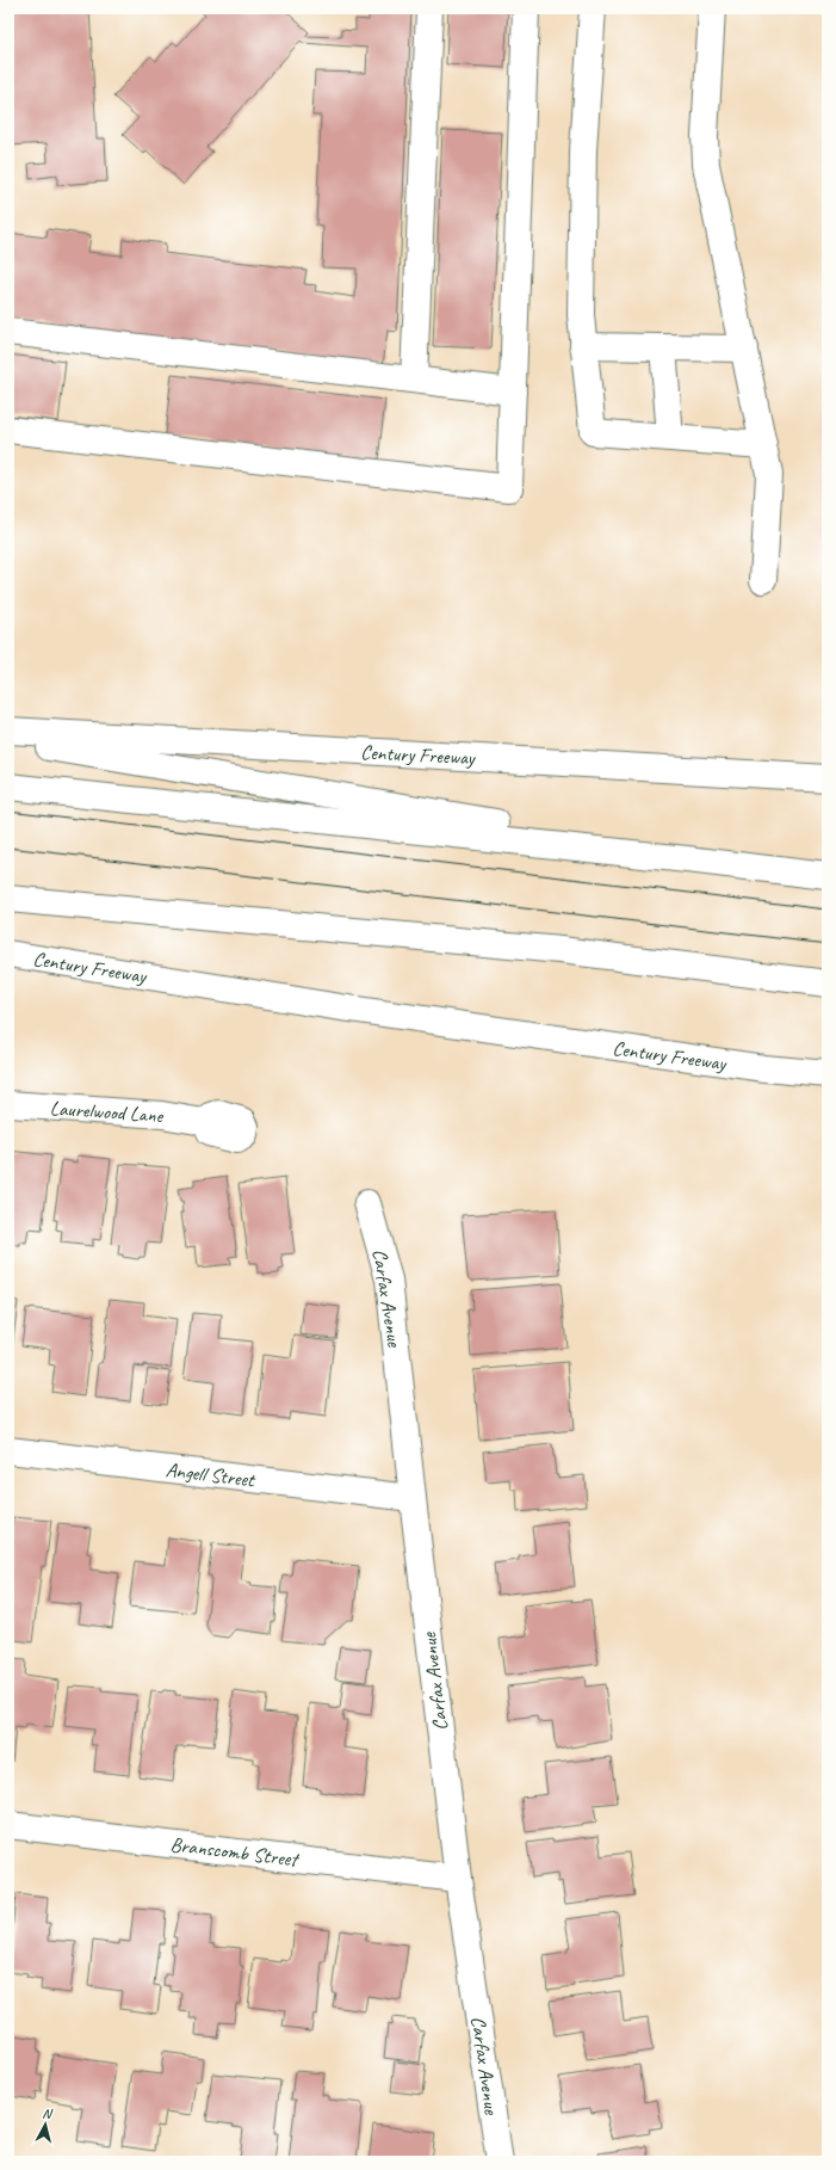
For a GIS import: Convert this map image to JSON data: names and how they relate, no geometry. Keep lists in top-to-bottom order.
{
  "streets": {
    "main road": [
      "Century Freeway",
      "Laurelwood Lane",
      "Carfax Avenue",
      "Angell Street",
      "Branscomb Street"
    ]
  },
  "crossings": [
    ["Carfax Avenue", "Angell Street"],
    ["Carfax Avenue", "Branscomb Street"]
  ],
  "north": "top"
}
